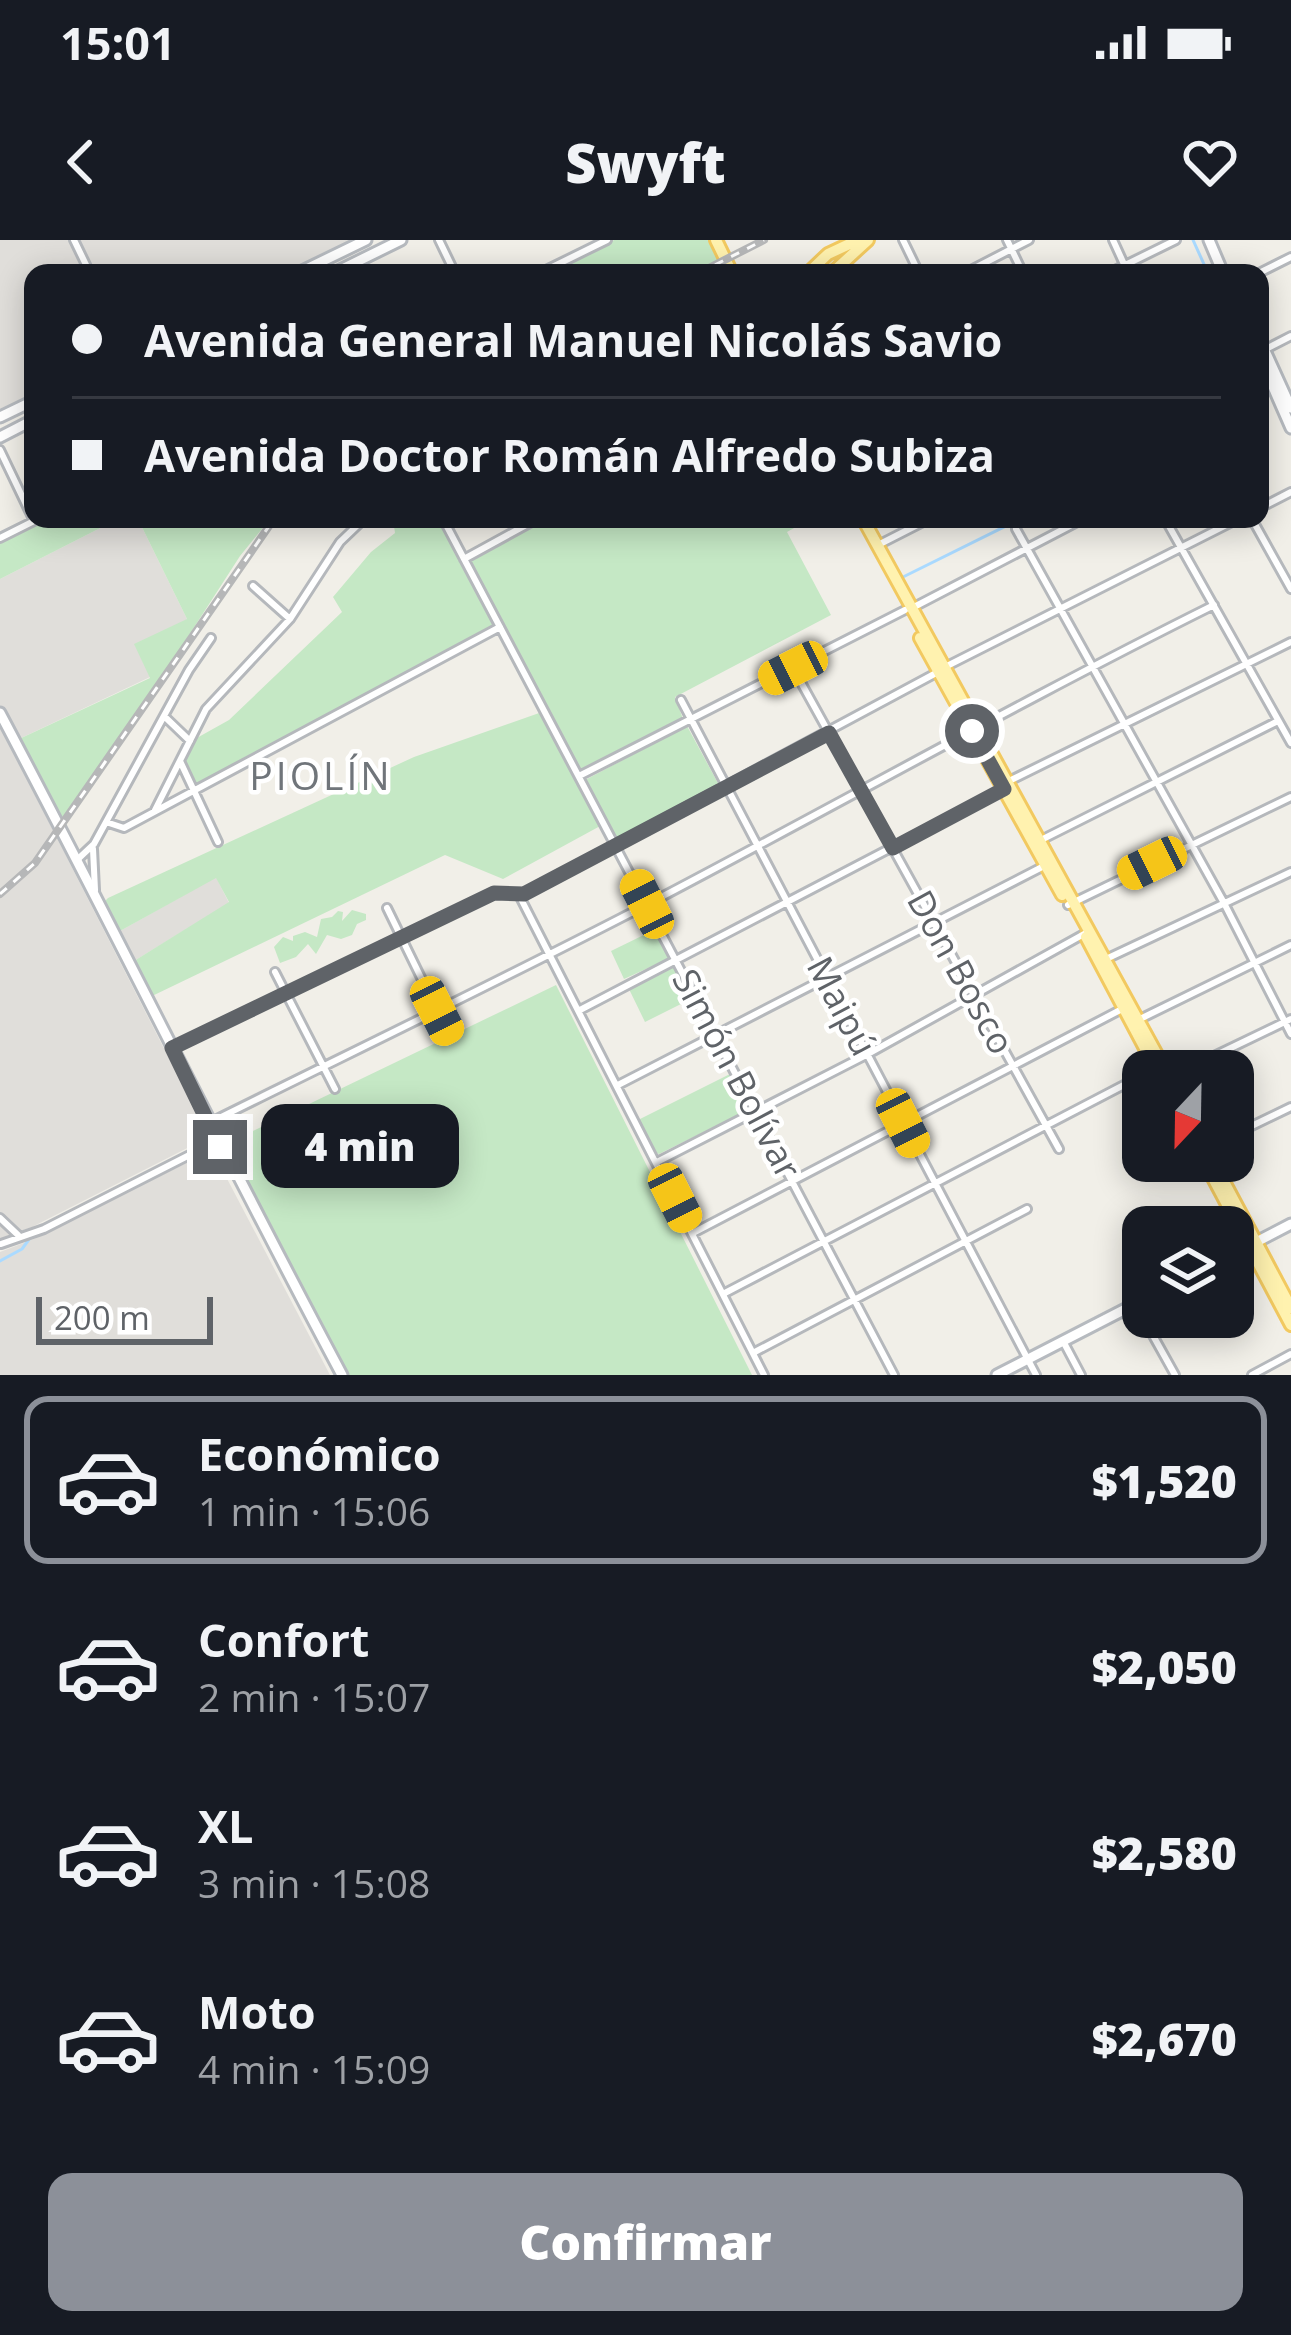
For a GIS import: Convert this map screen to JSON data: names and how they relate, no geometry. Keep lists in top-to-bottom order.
{
  "streets": {
    "street": ["Don Bosco", "Maipú", "Simón Bolívar"]
  },
  "districts": ["PIOLÍN"],
  "scale_bar": "200 m",
  "north": "bottom",
  "page": {
    "status": "15:01",
    "header": "Swyft",
    "banner": ["Avenida General Manuel Nicolás Savio", "Avenida Doctor Román Alfredo Subiza"],
    "bubble": "4 min",
    "scale": "200 m",
    "list": [
      {
        "name": "Económico",
        "note": "1 min · 15:06",
        "value": "$1,520"
      },
      {
        "name": "Confort",
        "note": "2 min · 15:07",
        "value": "$2,050"
      },
      {
        "name": "XL",
        "note": "3 min · 15:08",
        "value": "$2,580"
      },
      {
        "name": "Moto",
        "note": "4 min · 15:09",
        "value": "$2,670"
      }
    ],
    "buttons": "Confirmar"
  }
}
